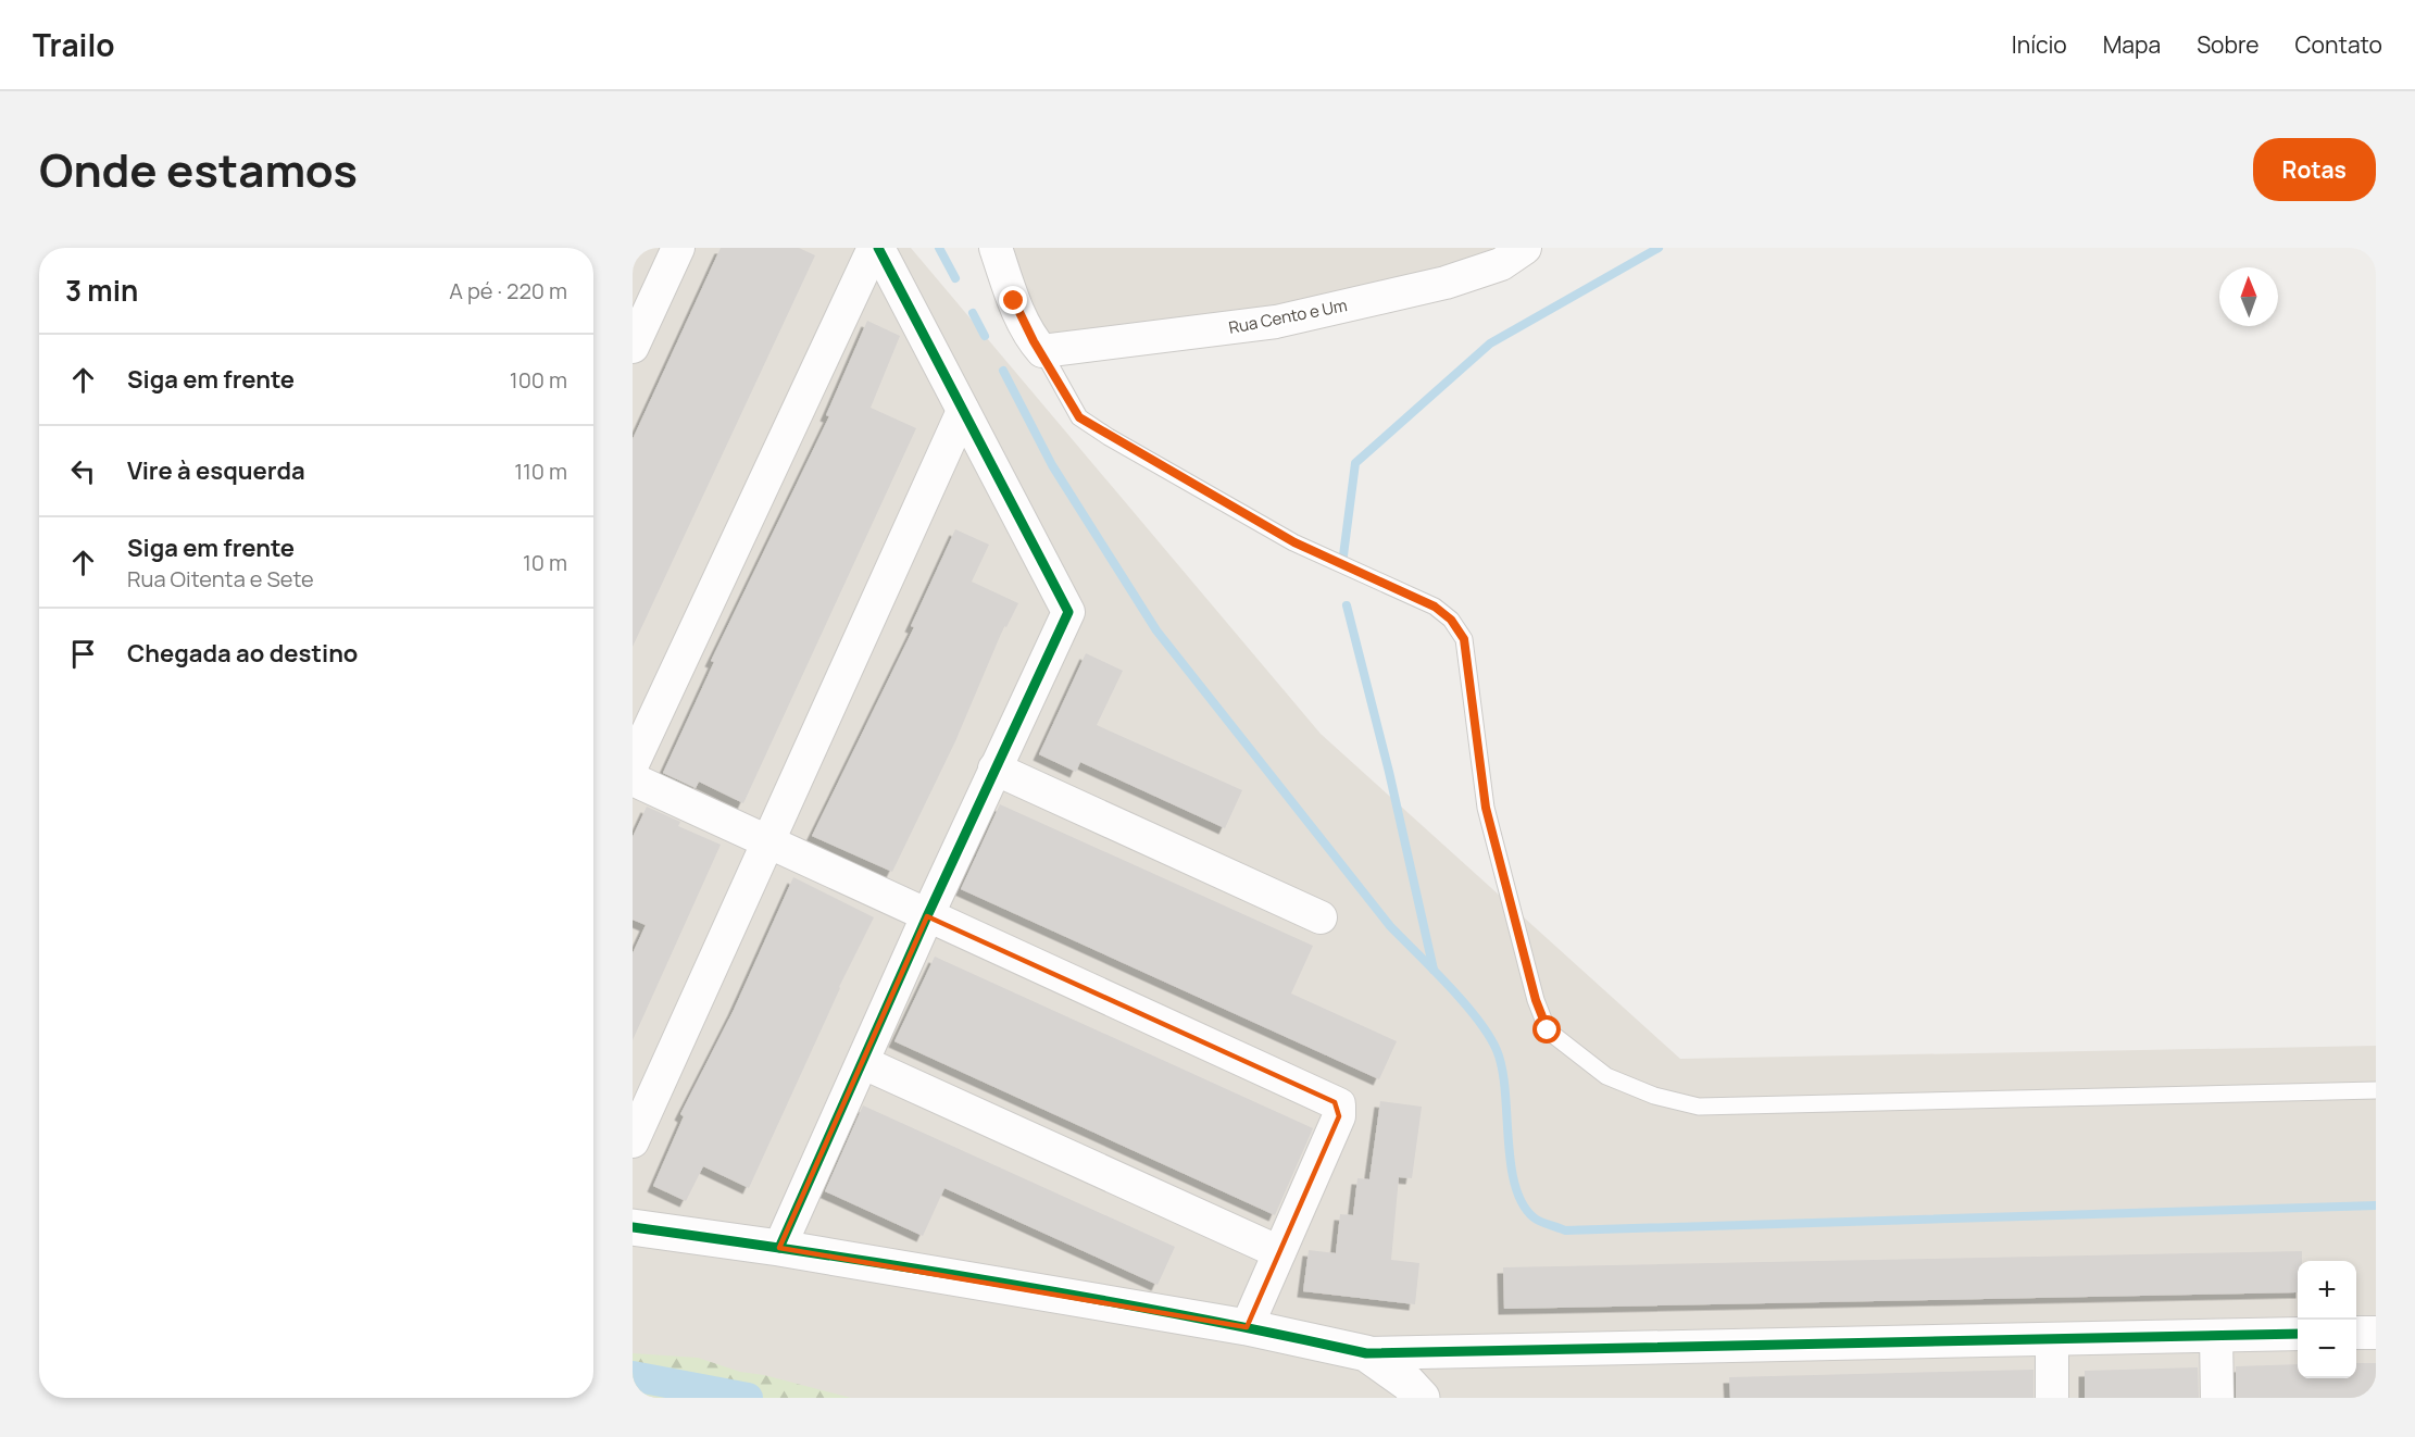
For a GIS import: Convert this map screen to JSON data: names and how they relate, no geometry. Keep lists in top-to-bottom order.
{
  "streets": {
    "street": ["Rua Cento e Um"]
  },
  "north": "top",
  "page": {
    "header": "Trailo",
    "nav": [
      "Início",
      "Mapa",
      "Sobre",
      "Contato"
    ],
    "title": "Onde estamos",
    "buttons": "Rotas",
    "heading": ["3 min", "A pé · 220 m"],
    "list": [
      ["Siga em frente", "100 m"],
      ["Vire à esquerda", "110 m"],
      ["Siga em frente", "Rua Oitenta e Sete", "10 m"],
      "Chegada ao destino"
    ],
    "map_buttons": ["+", "−"]
  }
}
